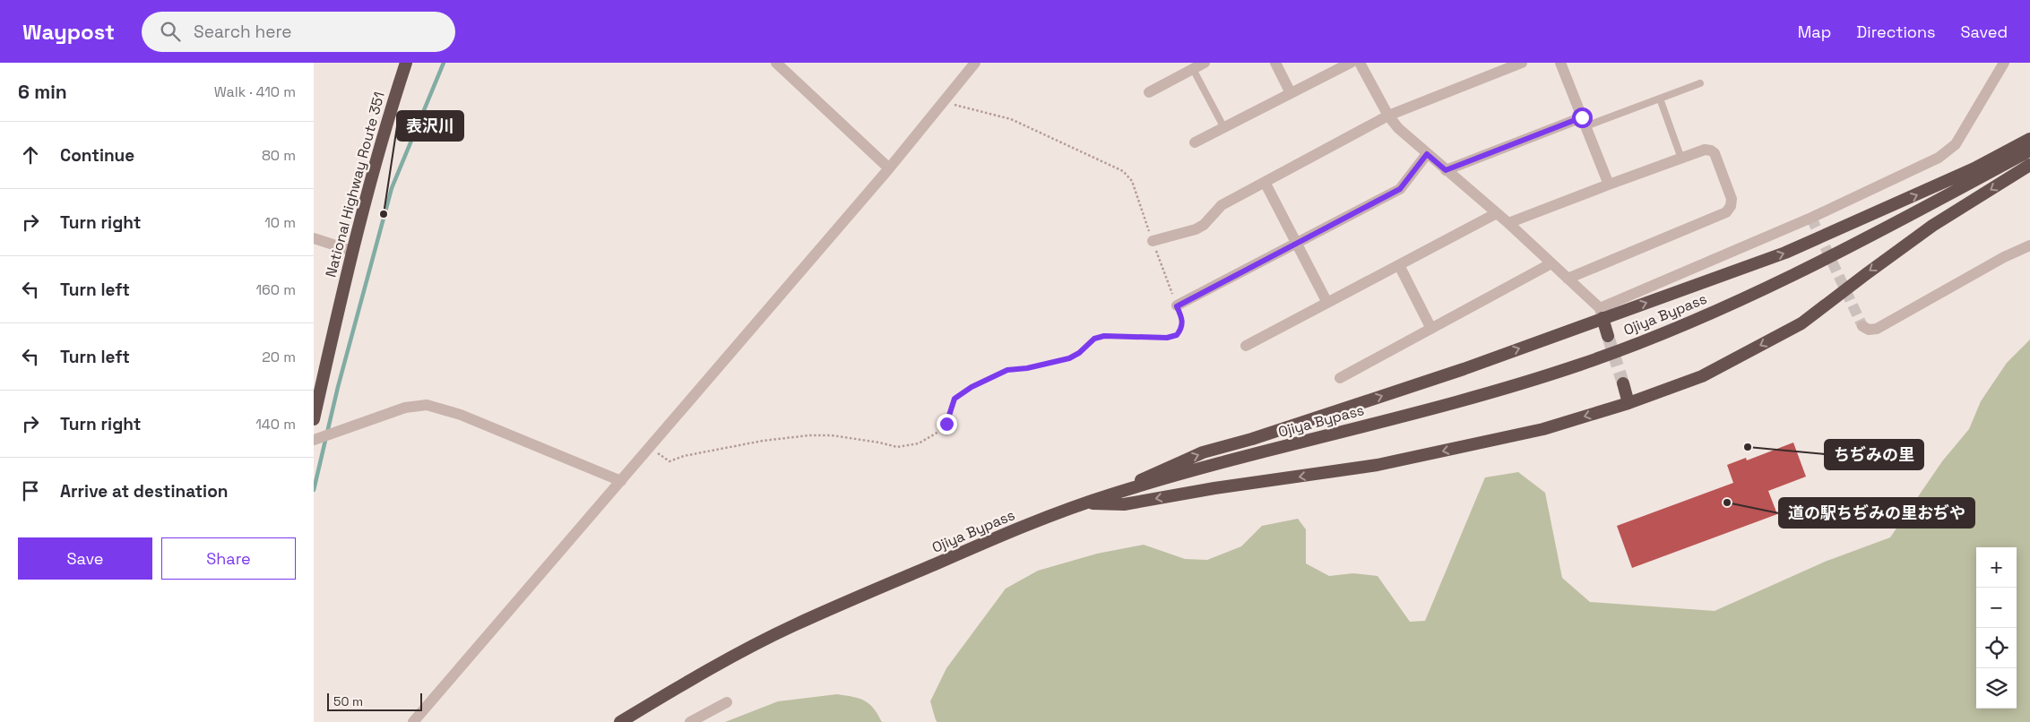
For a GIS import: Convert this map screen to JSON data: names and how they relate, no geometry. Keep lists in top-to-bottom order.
{
  "streets": {
    "highway": ["National Highway Route 351", "Ojiya Bypass"]
  },
  "places": ["表沢川", "ちぢみの里", "道の駅ちぢみの里おぢや"],
  "scale_bar": "50 m",
  "page": {
    "header": "Waypost",
    "search": "Search here",
    "nav": ["Map", "Directions", "Saved"],
    "heading": ["6 min", "Walk · 410 m"],
    "list": [
      ["Continue", "80 m"],
      ["Turn right", "10 m"],
      ["Turn left", "160 m"],
      ["Turn left", "20 m"],
      ["Turn right", "140 m"],
      "Arrive at destination"
    ],
    "buttons": ["Save", "Share"],
    "map_buttons": ["+", "−"],
    "scale": "50 m"
  }
}
